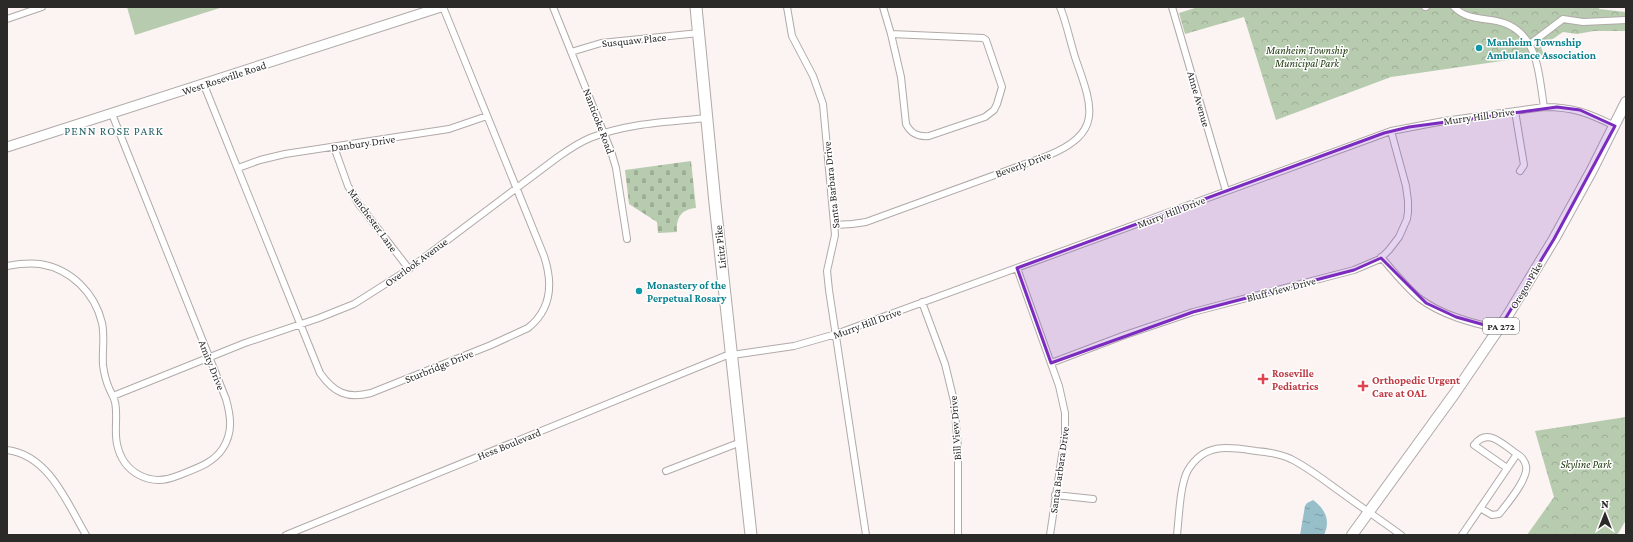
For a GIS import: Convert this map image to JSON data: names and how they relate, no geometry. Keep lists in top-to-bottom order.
{
  "streets": {
    "highway": ["Lititz Pike"],
    "main road": ["Oregon Pike", "PA 272"],
    "street": [
      "Susquaw Place",
      "West Roseville Road",
      "Anne Avenue",
      "Murry Hill Drive",
      "Nanticoke Road",
      "Danbury Drive",
      "Beverly Drive",
      "Santa Barbara Drive",
      "Manchester Lane",
      "Overlook Avenue",
      "Bluff View Drive",
      "Amity Drive",
      "Sturbridge Drive",
      "Bill View Drive",
      "Hess Boulevard"
    ]
  },
  "crossings": [
    ["Susquaw Place", "Nanticoke Road"],
    ["Susquaw Place", "Lititz Pike"],
    ["West Roseville Road", "Amity Drive"],
    ["West Roseville Road", "Sturbridge Drive"],
    ["Anne Avenue", "Murry Hill Drive"],
    ["Murry Hill Drive", "Santa Barbara Drive"],
    ["Murry Hill Drive", "Lititz Pike"],
    ["Murry Hill Drive", "Oregon Pike"],
    ["Murry Hill Drive", "Bluff View Drive"],
    ["Murry Hill Drive", "Bill View Drive"],
    ["Murry Hill Drive", "Hess Boulevard"],
    ["Nanticoke Road", "Overlook Avenue"],
    ["Danbury Drive", "Manchester Lane"],
    ["Danbury Drive", "Sturbridge Drive"],
    ["Beverly Drive", "Santa Barbara Drive"],
    ["Santa Barbara Drive", "Bluff View Drive"],
    ["Manchester Lane", "Overlook Avenue"],
    ["Lititz Pike", "Overlook Avenue"],
    ["Lititz Pike", "Hess Boulevard"],
    ["Overlook Avenue", "Amity Drive"],
    ["Overlook Avenue", "Sturbridge Drive"]
  ],
  "districts": ["PENN ROSE PARK"],
  "parks": ["Manheim Township Municipal Park", "Skyline Park"],
  "places": {
    "other": ["Manheim Township Ambulance Association", "Monastery of the Perpetual Rosary"],
    "health": ["Roseville Pediatrics", "Orthopedic Urgent Care at OAL"]
  },
  "north": "top"
}
